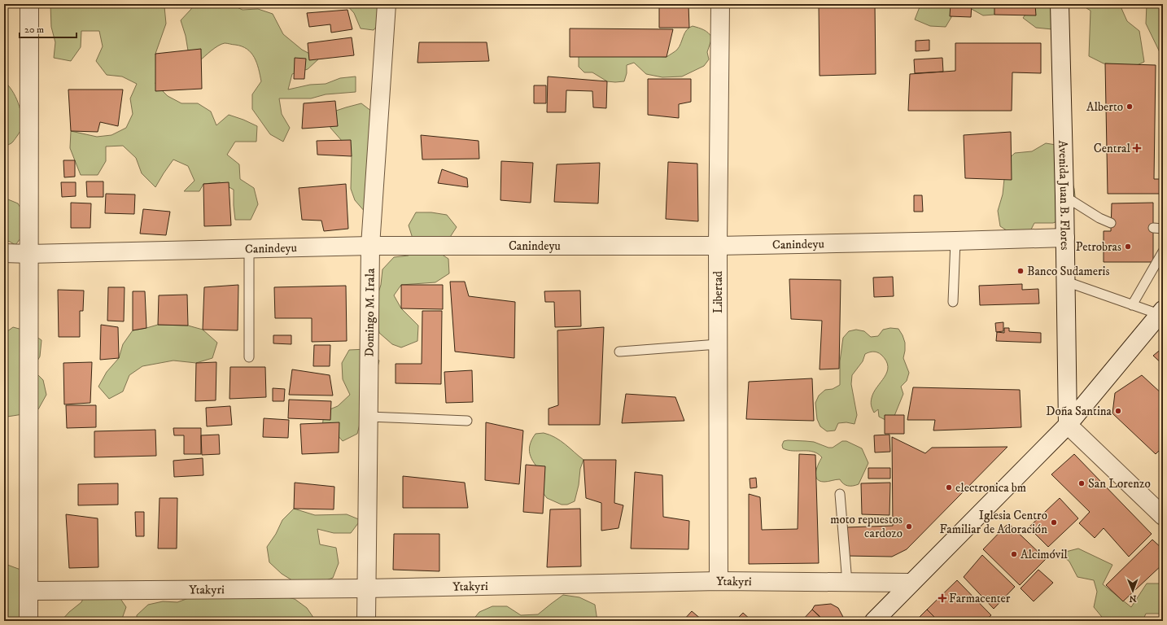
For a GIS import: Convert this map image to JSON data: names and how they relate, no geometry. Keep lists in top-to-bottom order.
{
  "streets": {
    "street": [
      "Avenida Juan B. Flores",
      "Canindeyu",
      "Libertad",
      "Domingo M. Irala",
      "Ytakyri"
    ]
  },
  "crossings": [
    ["Avenida Juan B. Flores", "Canindeyu"],
    ["Canindeyu", "Libertad"],
    ["Canindeyu", "Domingo M. Irala"],
    ["Libertad", "Ytakyri"],
    ["Domingo M. Irala", "Ytakyri"]
  ],
  "places": {
    "other": [
      "Alberto",
      "Petrobras",
      "Banco Sudameris",
      "Doña Santina",
      "San Lorenzo",
      "electronica bm",
      "Iglesia Centro Familiar de Adoración",
      "moto repuestos cardozo",
      "Alcimóvil"
    ],
    "health": ["Central", "Farmacenter"]
  },
  "scale_bar": "20 m",
  "north": "bottom"
}
